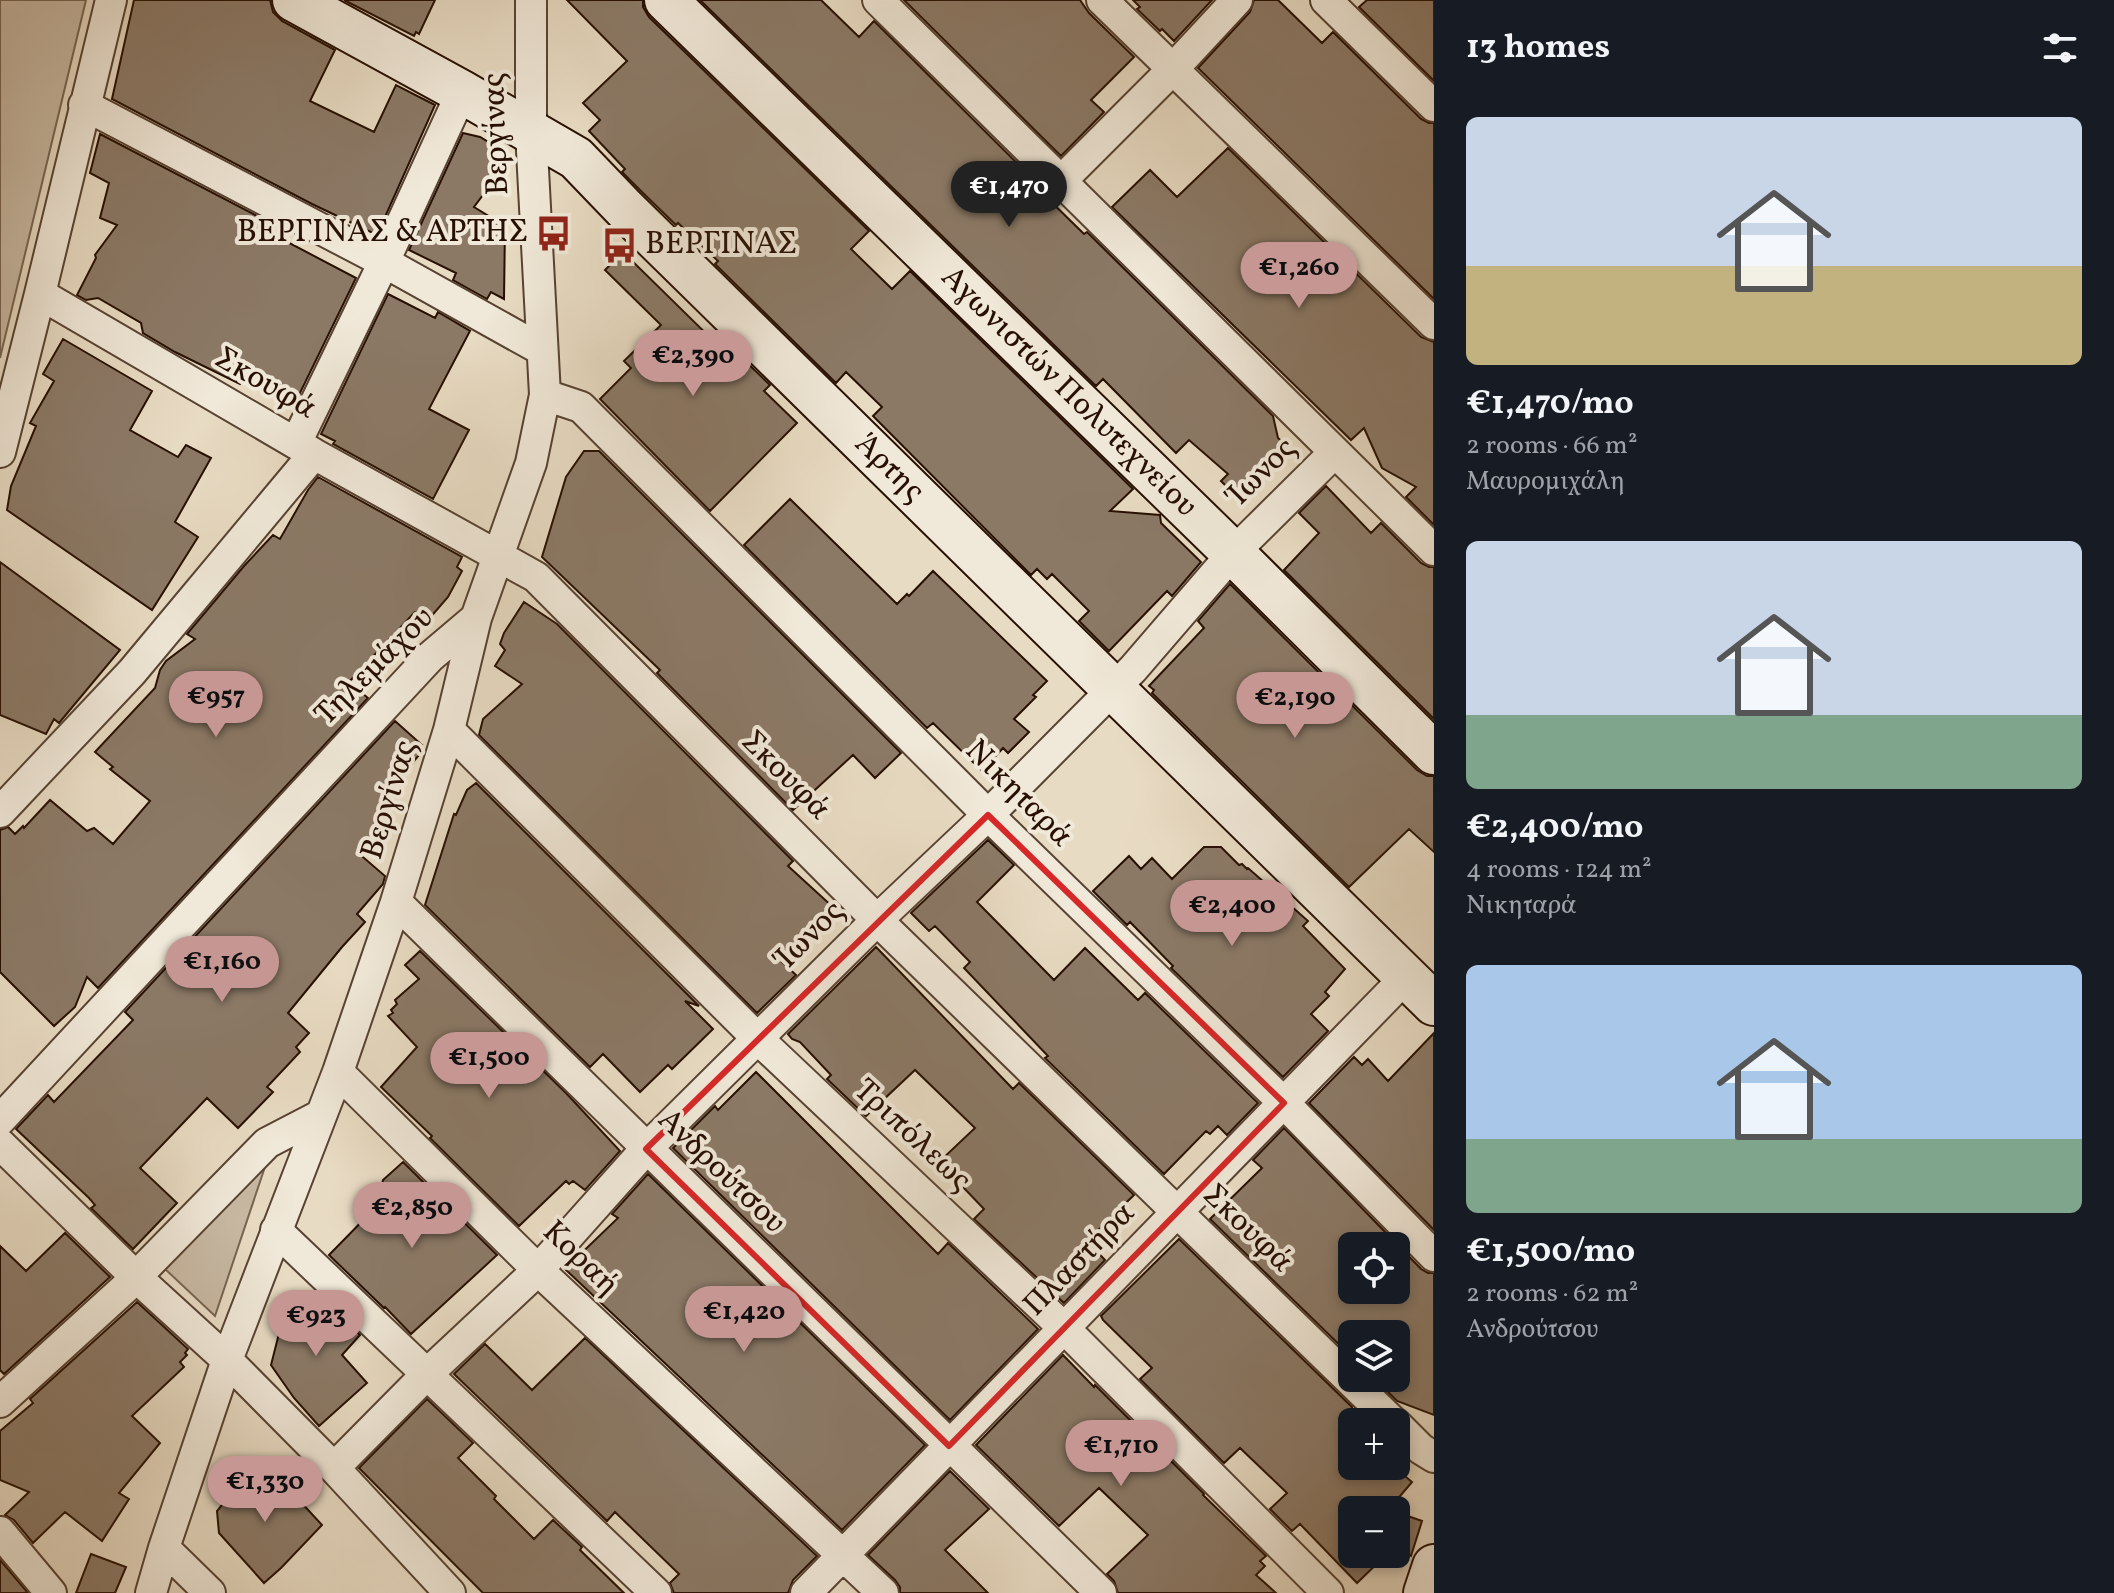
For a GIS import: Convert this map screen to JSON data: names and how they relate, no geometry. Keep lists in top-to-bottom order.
{
  "streets": {
    "street": [
      "Βεργίνας",
      "Σκουφά",
      "Αγωνιστών Πολυτεχνείου",
      "Άρτης",
      "Ίωνος",
      "Τηλεμάχου",
      "Νικηταρά",
      "Τριπόλεως",
      "Ανδρούτσου",
      "Κοραή",
      "Πλαστήρα"
    ]
  },
  "crossings": [
    ["Βεργίνας", "Σκουφά"],
    ["Βεργίνας", "Άρτης"],
    ["Βεργίνας", "Τηλεμάχου"],
    ["Βεργίνας", "Νικηταρά"],
    ["Βεργίνας", "Τριπόλεως"],
    ["Βεργίνας", "Ανδρούτσου"],
    ["Βεργίνας", "Κοραή"],
    ["Σκουφά", "Ίωνος"],
    ["Σκουφά", "Πλαστήρα"],
    ["Αγωνιστών Πολυτεχνείου", "Ίωνος"],
    ["Άρτης", "Ίωνος"],
    ["Άρτης", "Πλαστήρα"],
    ["Ίωνος", "Νικηταρά"],
    ["Ίωνος", "Τριπόλεως"],
    ["Ίωνος", "Ανδρούτσου"],
    ["Ίωνος", "Κοραή"],
    ["Νικηταρά", "Πλαστήρα"],
    ["Τριπόλεως", "Πλαστήρα"],
    ["Ανδρούτσου", "Πλαστήρα"],
    ["Κοραή", "Πλαστήρα"]
  ],
  "places": {
    "bus stop": ["ΒΕΡΓΙΝΑΣ & ΑΡΤΗΣ", "ΒΕΡΓΙΝΑΣ"]
  },
  "page": {
    "heading": "13 homes",
    "list": [
      {
        "name": "€1,470/mo",
        "note": "2 rooms · 66 m² · Μαυρομιχάλη"
      },
      {
        "name": "€2,400/mo",
        "note": "4 rooms · 124 m² · Νικηταρά"
      },
      {
        "name": "€1,500/mo",
        "note": "2 rooms · 62 m² · Ανδρούτσου"
      }
    ],
    "price": [
      "€1,470",
      "€1,260",
      "€2,390",
      "€957",
      "€2,190",
      "€2,400",
      "€1,160",
      "€1,500",
      "€2,850",
      "€1,420",
      "€923",
      "€1,710",
      "€1,330"
    ],
    "map_buttons": ["+", "−"]
  }
}
